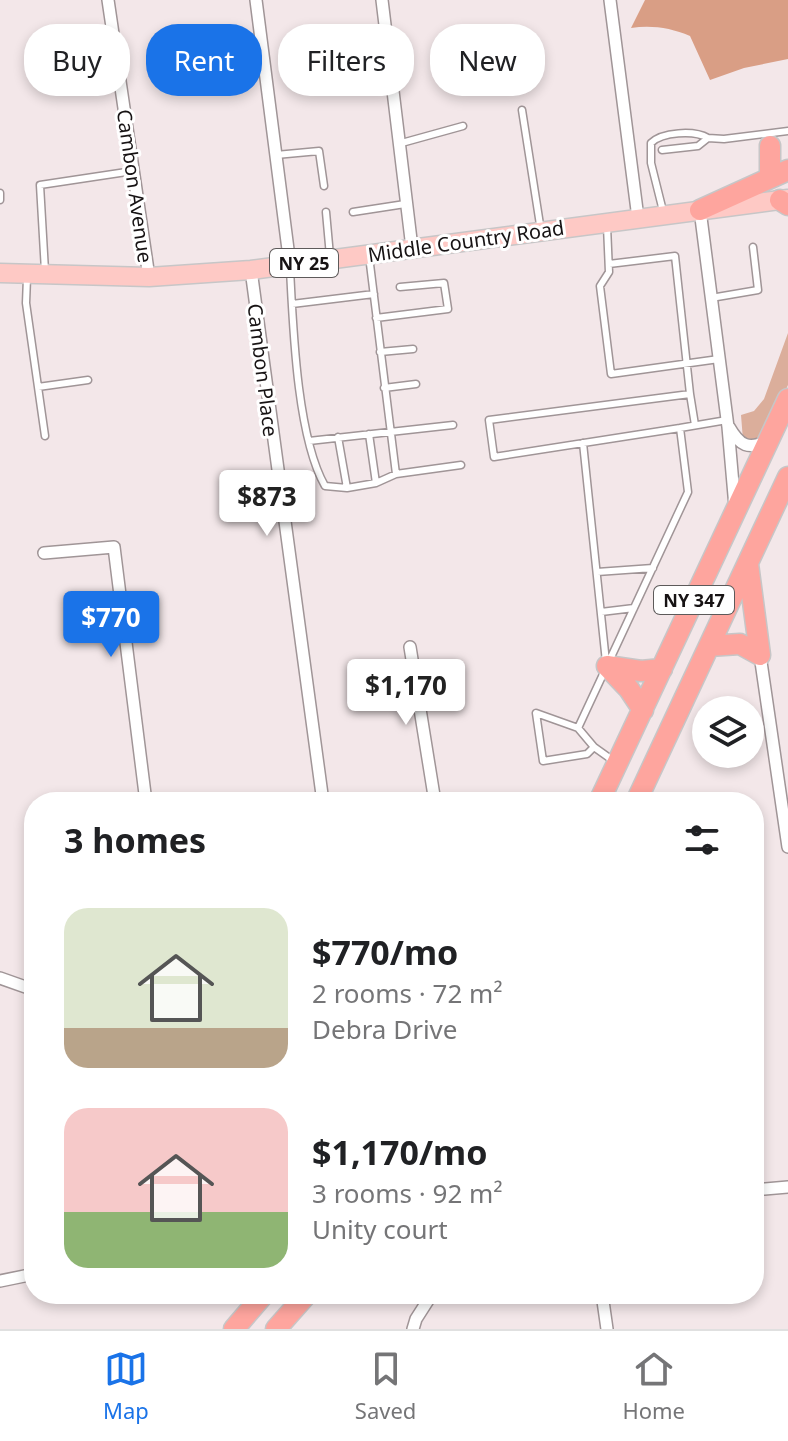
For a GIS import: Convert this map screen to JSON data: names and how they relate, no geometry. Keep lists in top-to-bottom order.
{
  "streets": {
    "highway": ["NY 347"],
    "main road": ["Middle Country Road", "NY 25"],
    "street": ["Cambon Avenue", "Cambon Place"]
  },
  "crossings": [
    ["Cambon Avenue", "Middle Country Road"],
    ["Middle Country Road", "Cambon Place"]
  ],
  "page": {
    "chip": [
      "Buy",
      "Rent",
      "Filters",
      "New"
    ],
    "price": ["$873", "$770", "$1,170"],
    "heading": "3 homes",
    "list": [
      {
        "name": "$770/mo",
        "note": "2 rooms · 72 m² · Debra Drive"
      },
      {
        "name": "$1,170/mo",
        "note": "3 rooms · 92 m² · Unity court"
      }
    ],
    "tabs": ["Map", "Saved", "Home"]
  }
}
